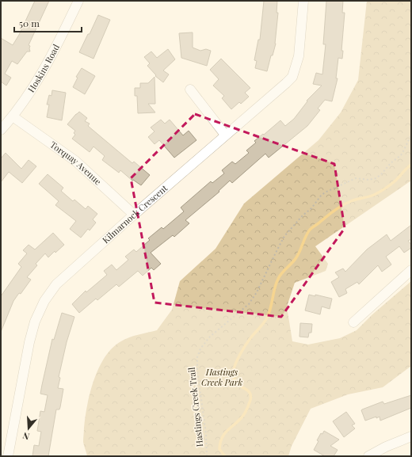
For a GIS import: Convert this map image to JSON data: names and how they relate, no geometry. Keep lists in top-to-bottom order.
{
  "streets": {
    "street": ["Hoskins Road", "Torquay Avenue", "Kilmarnock Crescent"],
    "path": ["Hastings Creek Trail"]
  },
  "crossings": [
    ["Hoskins Road", "Torquay Avenue"],
    ["Torquay Avenue", "Kilmarnock Crescent"]
  ],
  "parks": ["Hastings Creek Park"],
  "scale_bar": "50 m",
  "north": "bottom"
}
